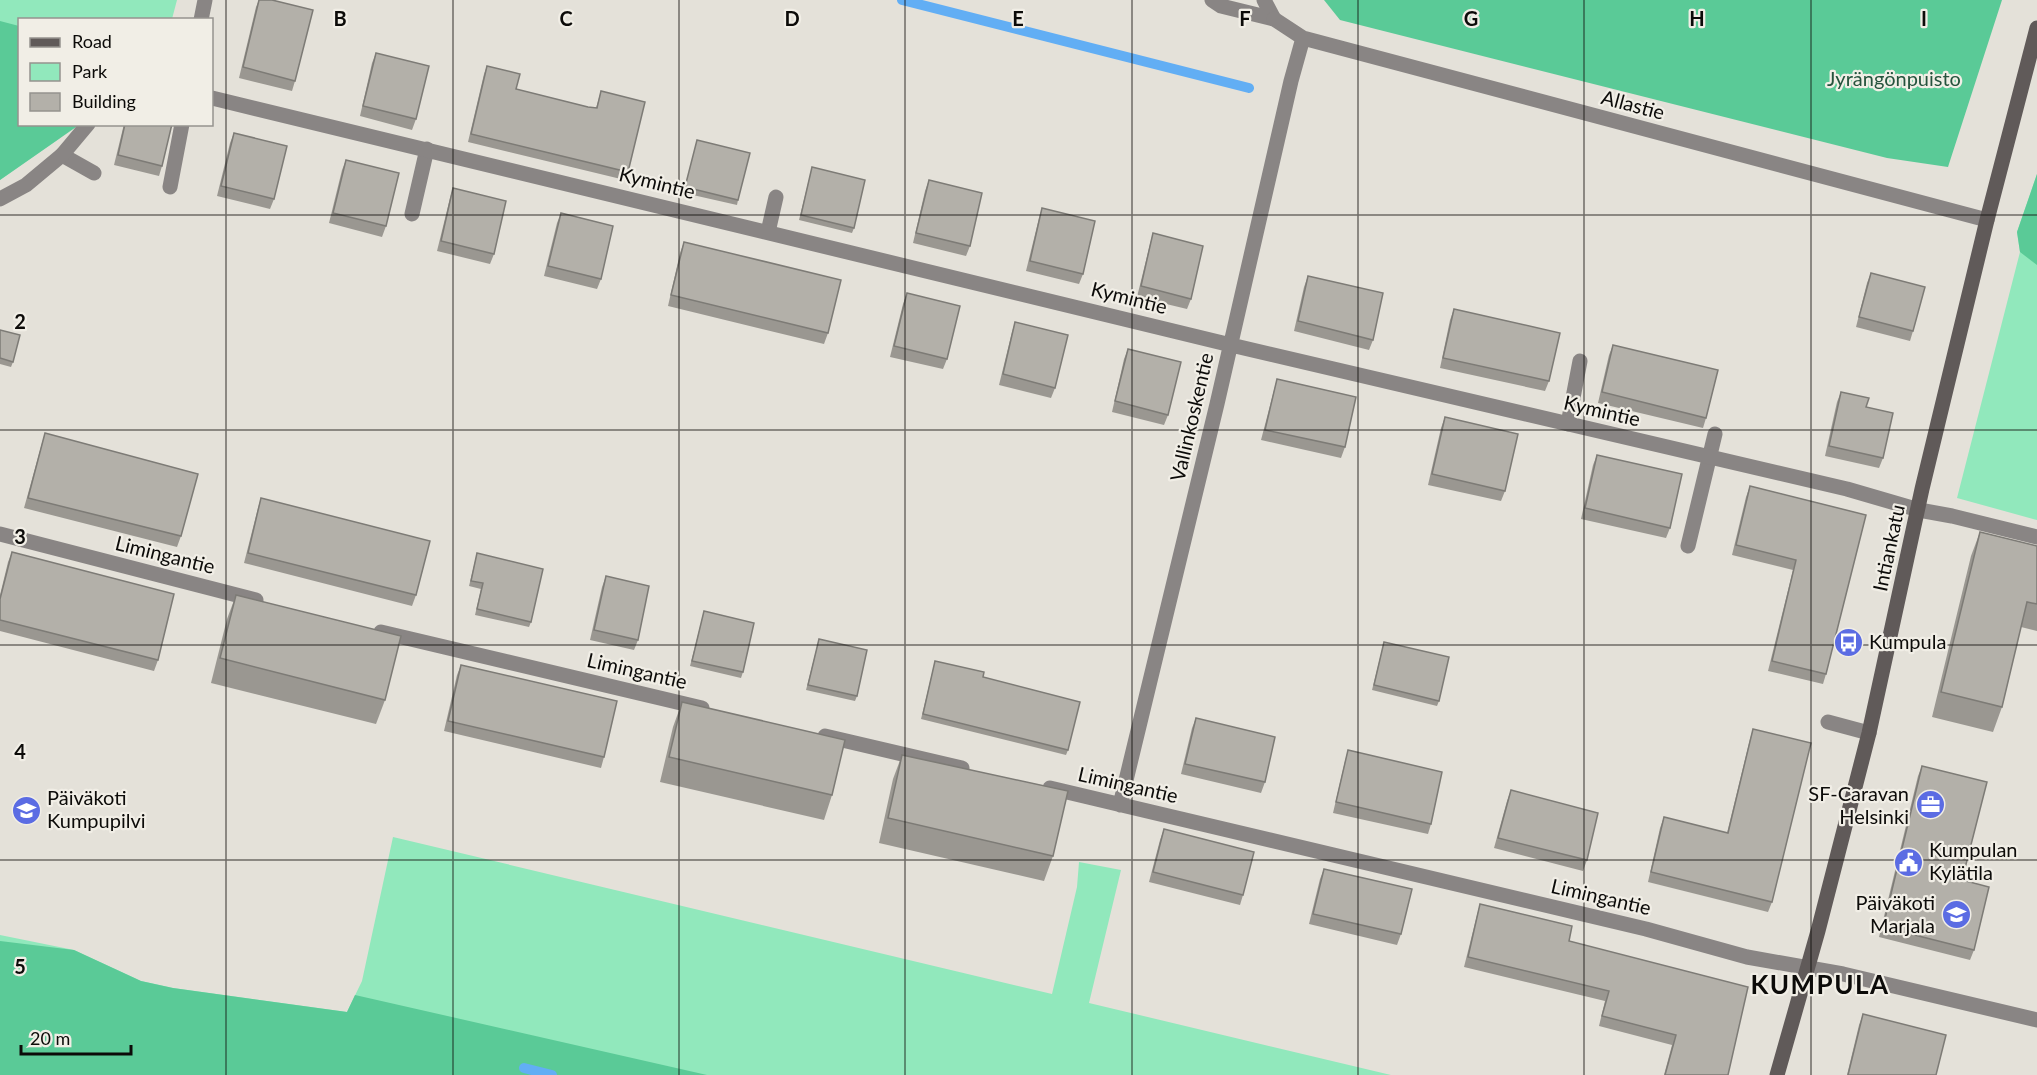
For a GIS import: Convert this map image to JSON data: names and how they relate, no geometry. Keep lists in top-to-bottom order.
{
  "streets": {
    "street": [
      "Allastie",
      "Kymintie",
      "Vallinkoskentie",
      "Intiankatu",
      "Limingantie"
    ]
  },
  "crossings": [
    ["Allastie", "Vallinkoskentie"],
    ["Allastie", "Intiankatu"],
    ["Kymintie", "Vallinkoskentie"],
    ["Kymintie", "Intiankatu"],
    ["Vallinkoskentie", "Limingantie"],
    ["Intiankatu", "Limingantie"]
  ],
  "districts": ["KUMPULA"],
  "parks": ["Jyrängönpuisto"],
  "places": {
    "bus stop": ["Kumpula"],
    "office": ["SF-Caravan Helsinki"],
    "school or university": ["Päiväkoti Kumpupilvi", "Päiväkoti Marjala"],
    "public building": ["Kumpulan Kylätila"]
  },
  "legend": ["Road", "Park", "Building"],
  "scale_bar": "20 m",
  "grid": {
    "columns": [
      "B",
      "C",
      "D",
      "E",
      "F",
      "G",
      "H",
      "I"
    ],
    "rows": [
      "2",
      "3",
      "4",
      "5"
    ]
  }
}
